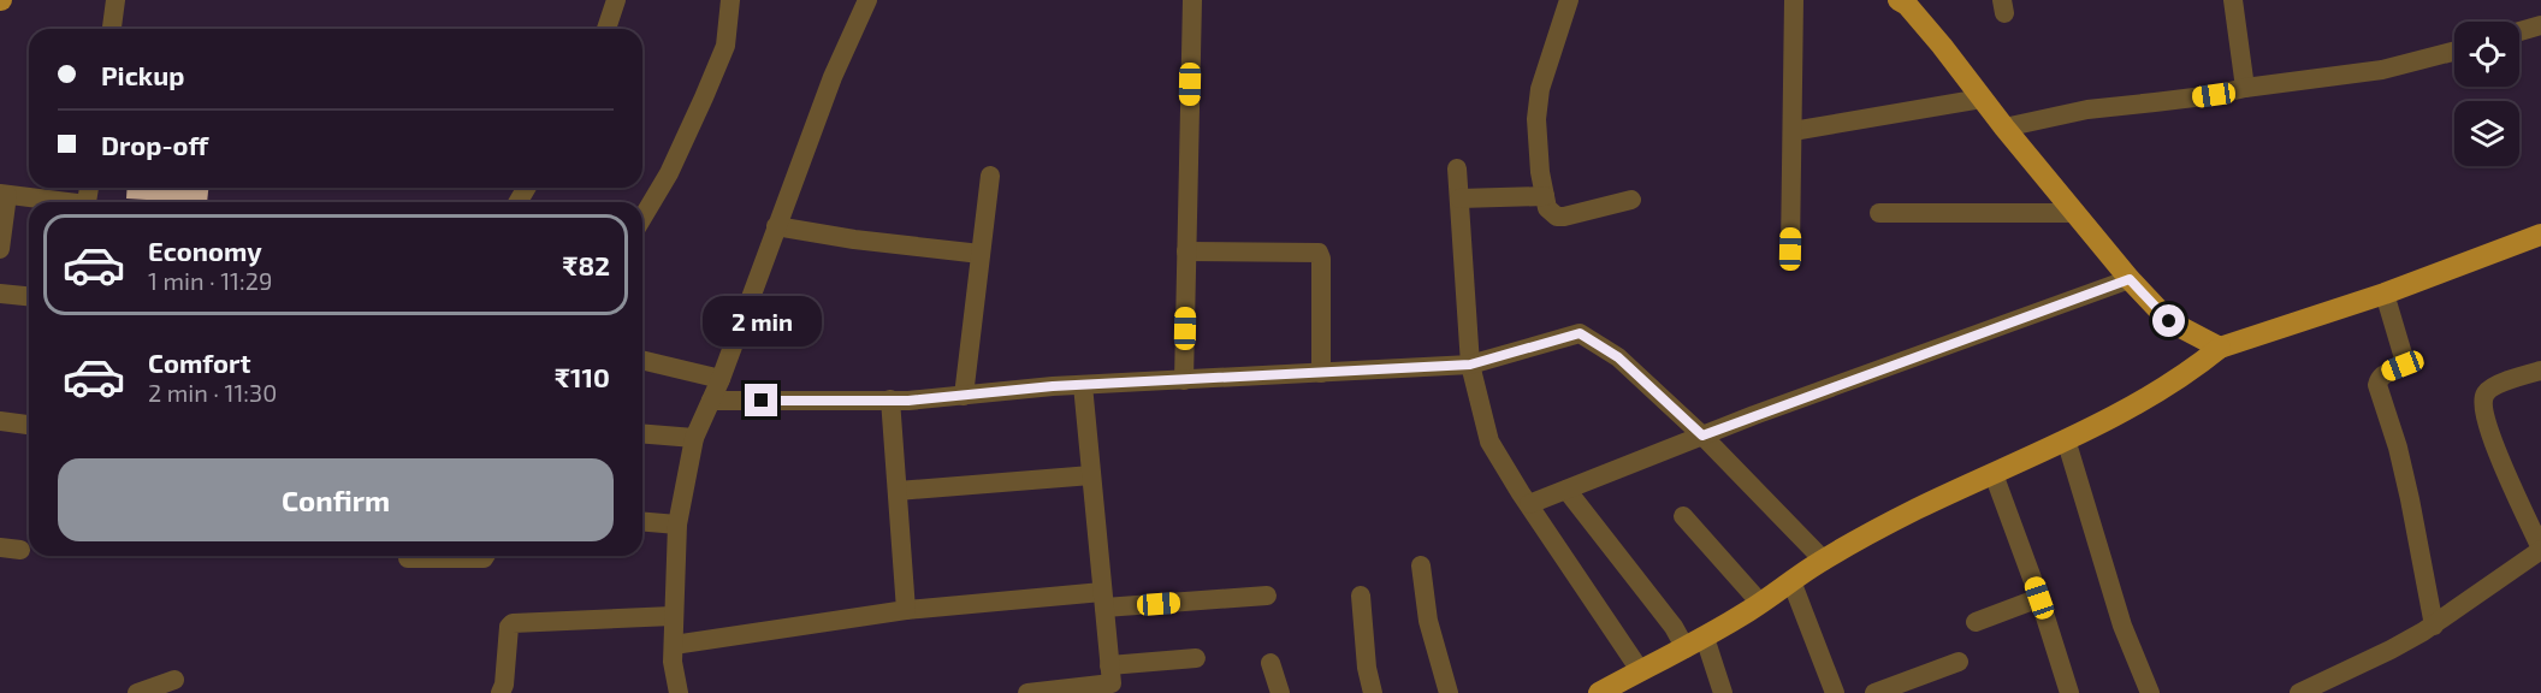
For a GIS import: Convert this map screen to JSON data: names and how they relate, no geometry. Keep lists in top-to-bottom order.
{
  "page": {
    "banner": ["Pickup", "Drop-off"],
    "list": [
      {
        "name": "Economy",
        "note": "1 min · 11:29",
        "value": "₹82"
      },
      {
        "name": "Comfort",
        "note": "2 min · 11:30",
        "value": "₹110"
      }
    ],
    "bubble": "2 min",
    "buttons": "Confirm"
  }
}
